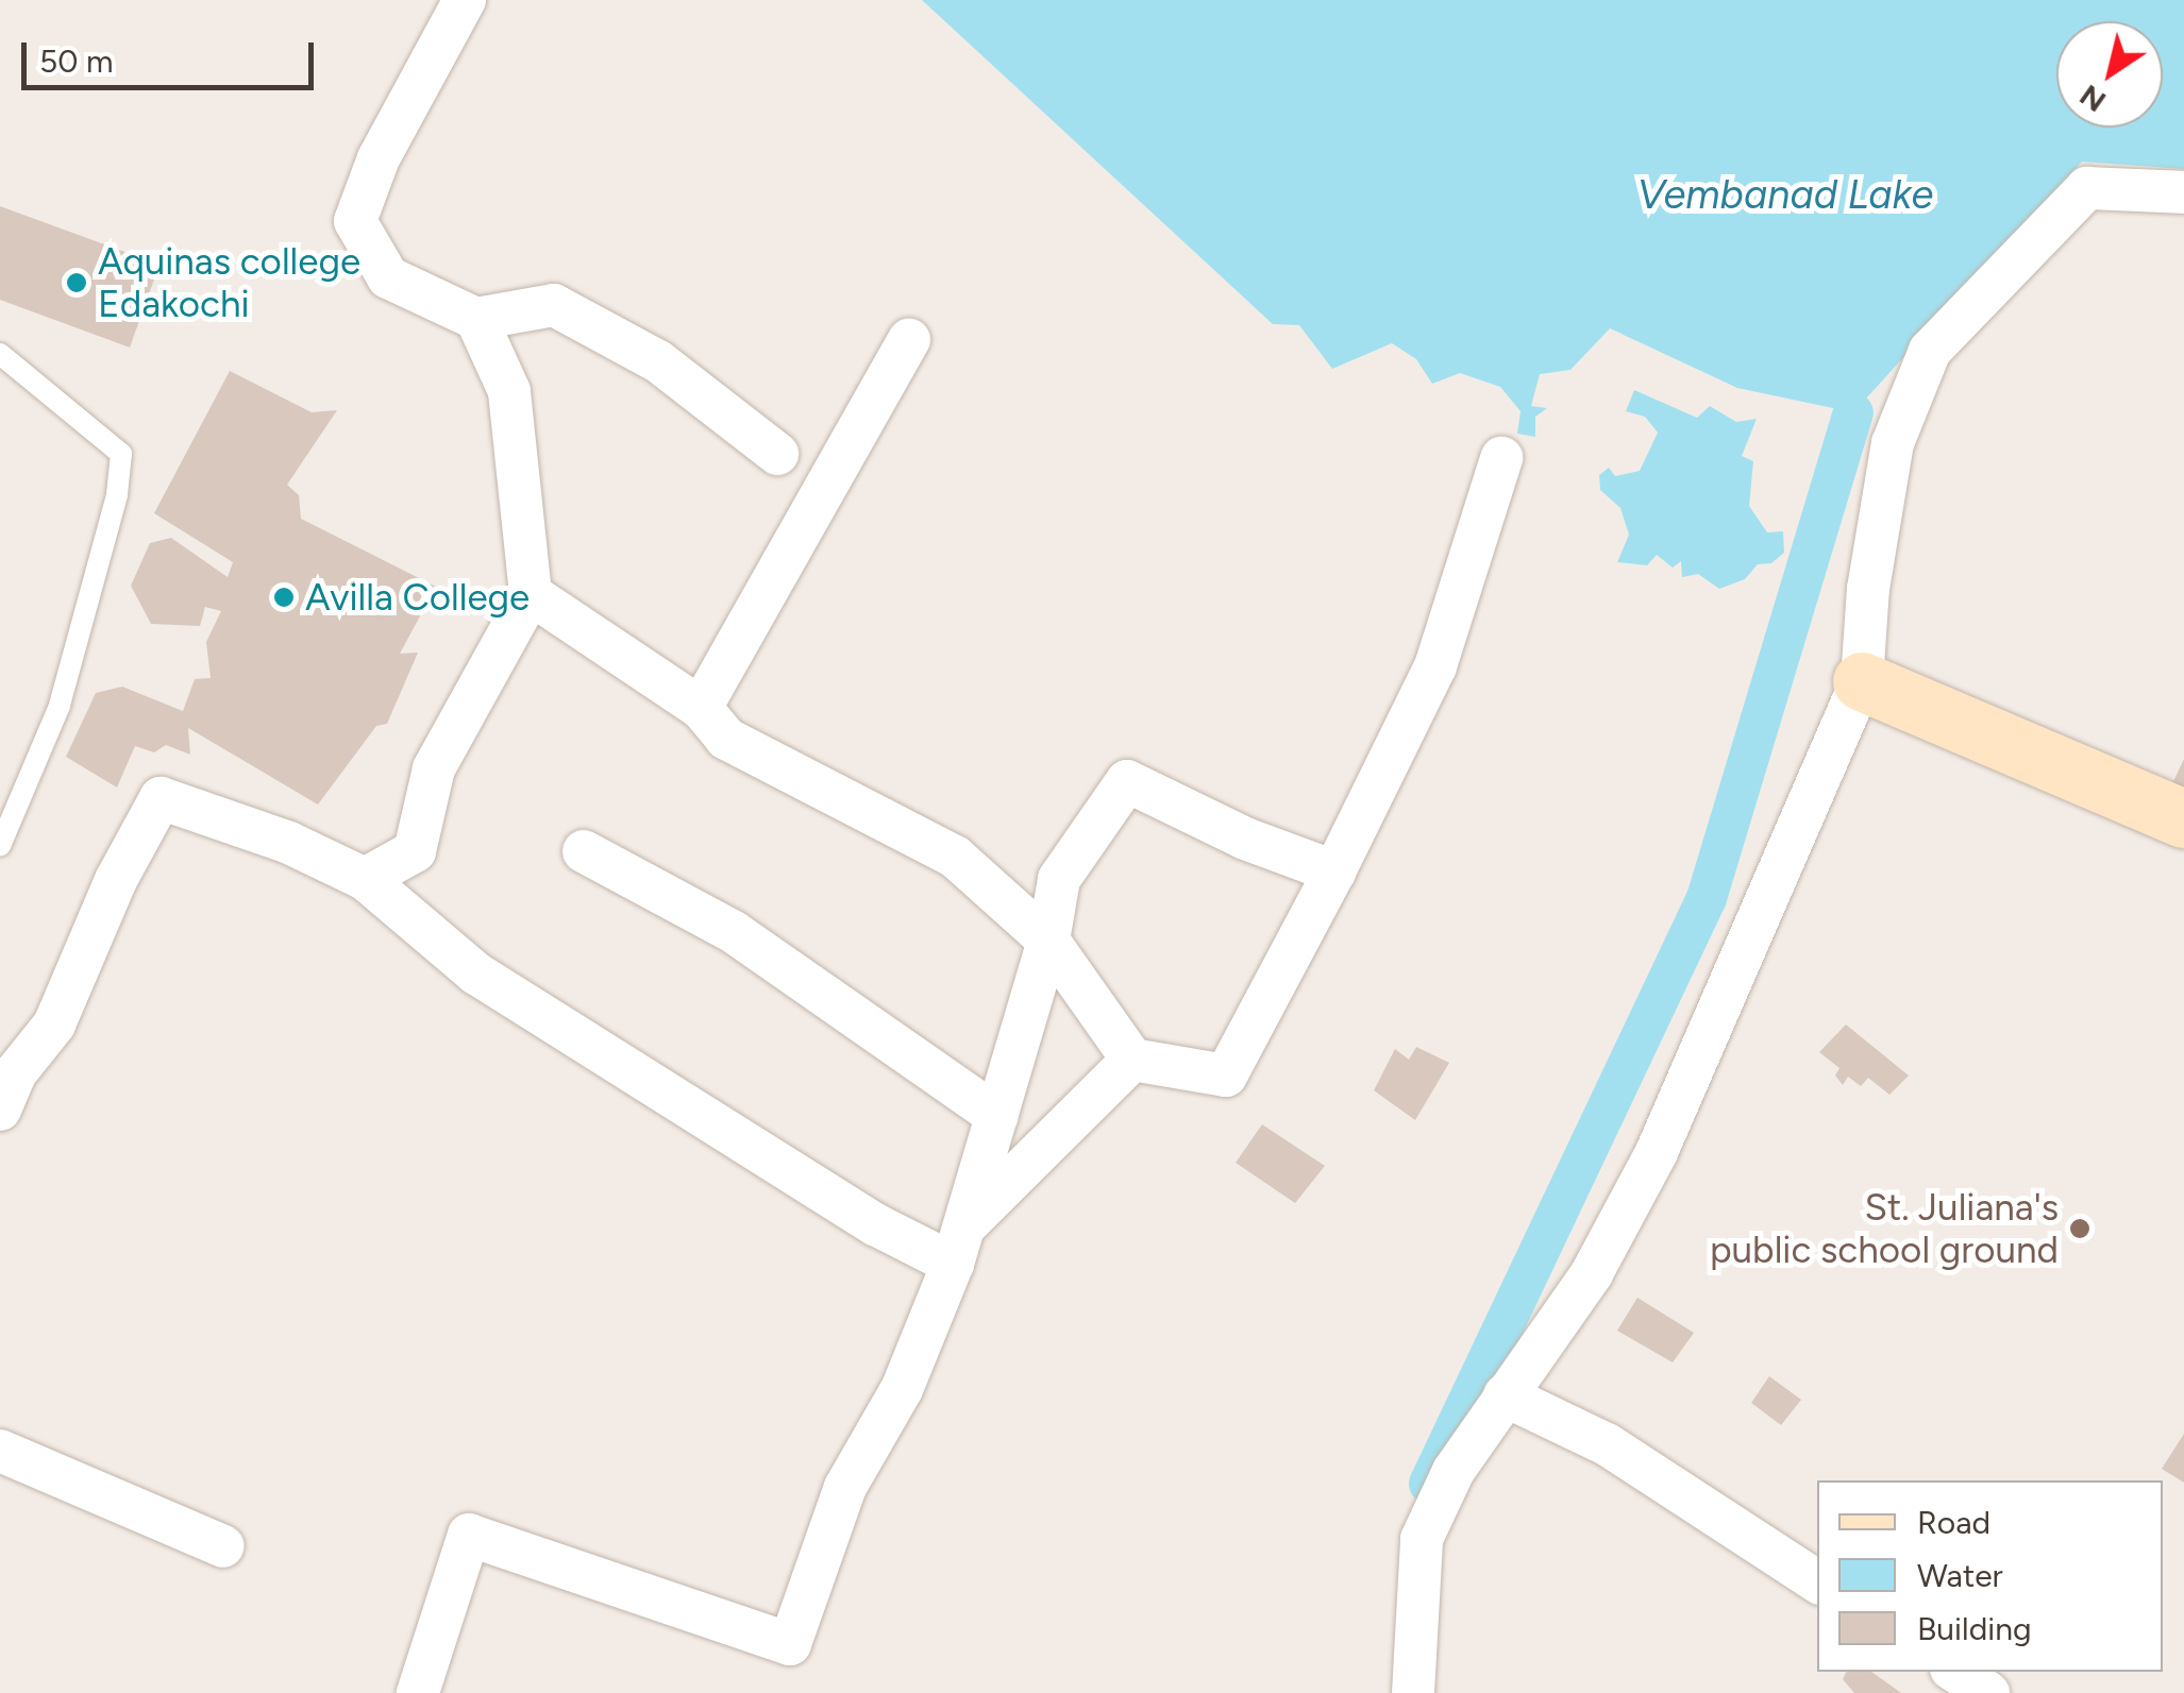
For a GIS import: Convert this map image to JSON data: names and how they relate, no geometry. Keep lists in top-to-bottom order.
{
  "water": ["Vembanad Lake"],
  "places": ["Aquinas college Edakochi", "Avilla College", "St. Juliana's public school ground"],
  "legend": ["Road", "Water", "Building"],
  "scale_bar": "50 m",
  "north": "bottom left"
}
